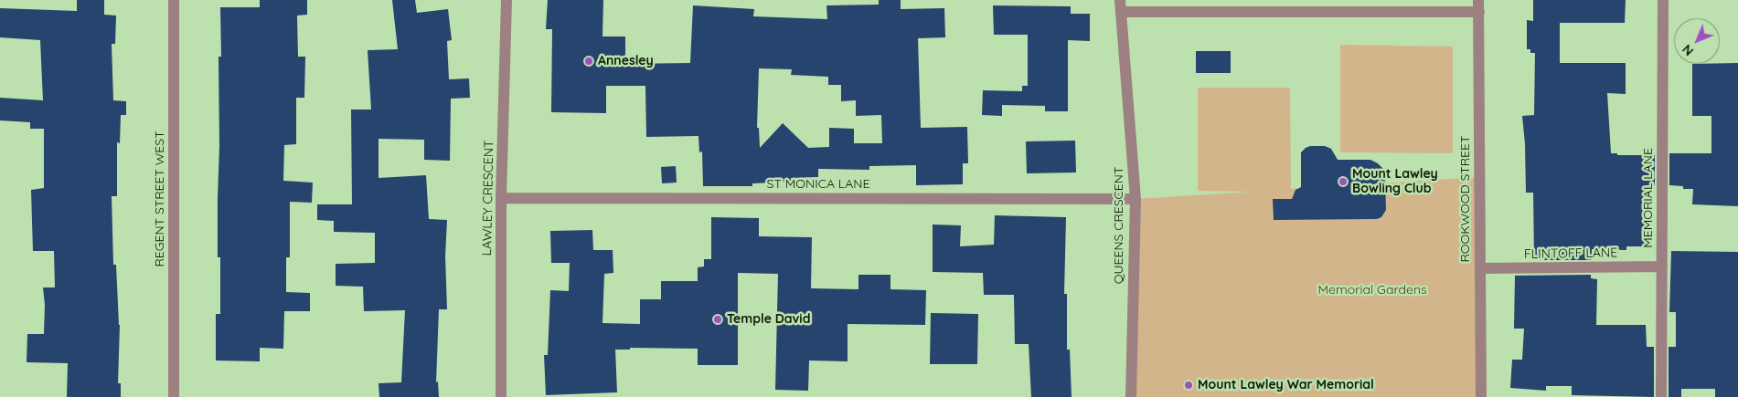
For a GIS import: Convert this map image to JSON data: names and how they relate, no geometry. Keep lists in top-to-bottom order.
{
  "streets": {
    "street": [
      "ST MONICA LANE",
      "LAWLEY CRESCENT",
      "MEMORIAL LANE",
      "REGENT STREET WEST",
      "ROOKWOOD STREET",
      "QUEENS CRESCENT",
      "FLINTOFF LANE"
    ]
  },
  "crossings": [
    ["ST MONICA LANE", "LAWLEY CRESCENT"],
    ["ST MONICA LANE", "QUEENS CRESCENT"],
    ["MEMORIAL LANE", "FLINTOFF LANE"],
    ["ROOKWOOD STREET", "FLINTOFF LANE"]
  ],
  "parks": ["Memorial Gardens"],
  "places": [
    "Annesley",
    "Mount Lawley Bowling Club",
    "Temple David",
    "Mount Lawley War Memorial"
  ],
  "north": "bottom left"
}
